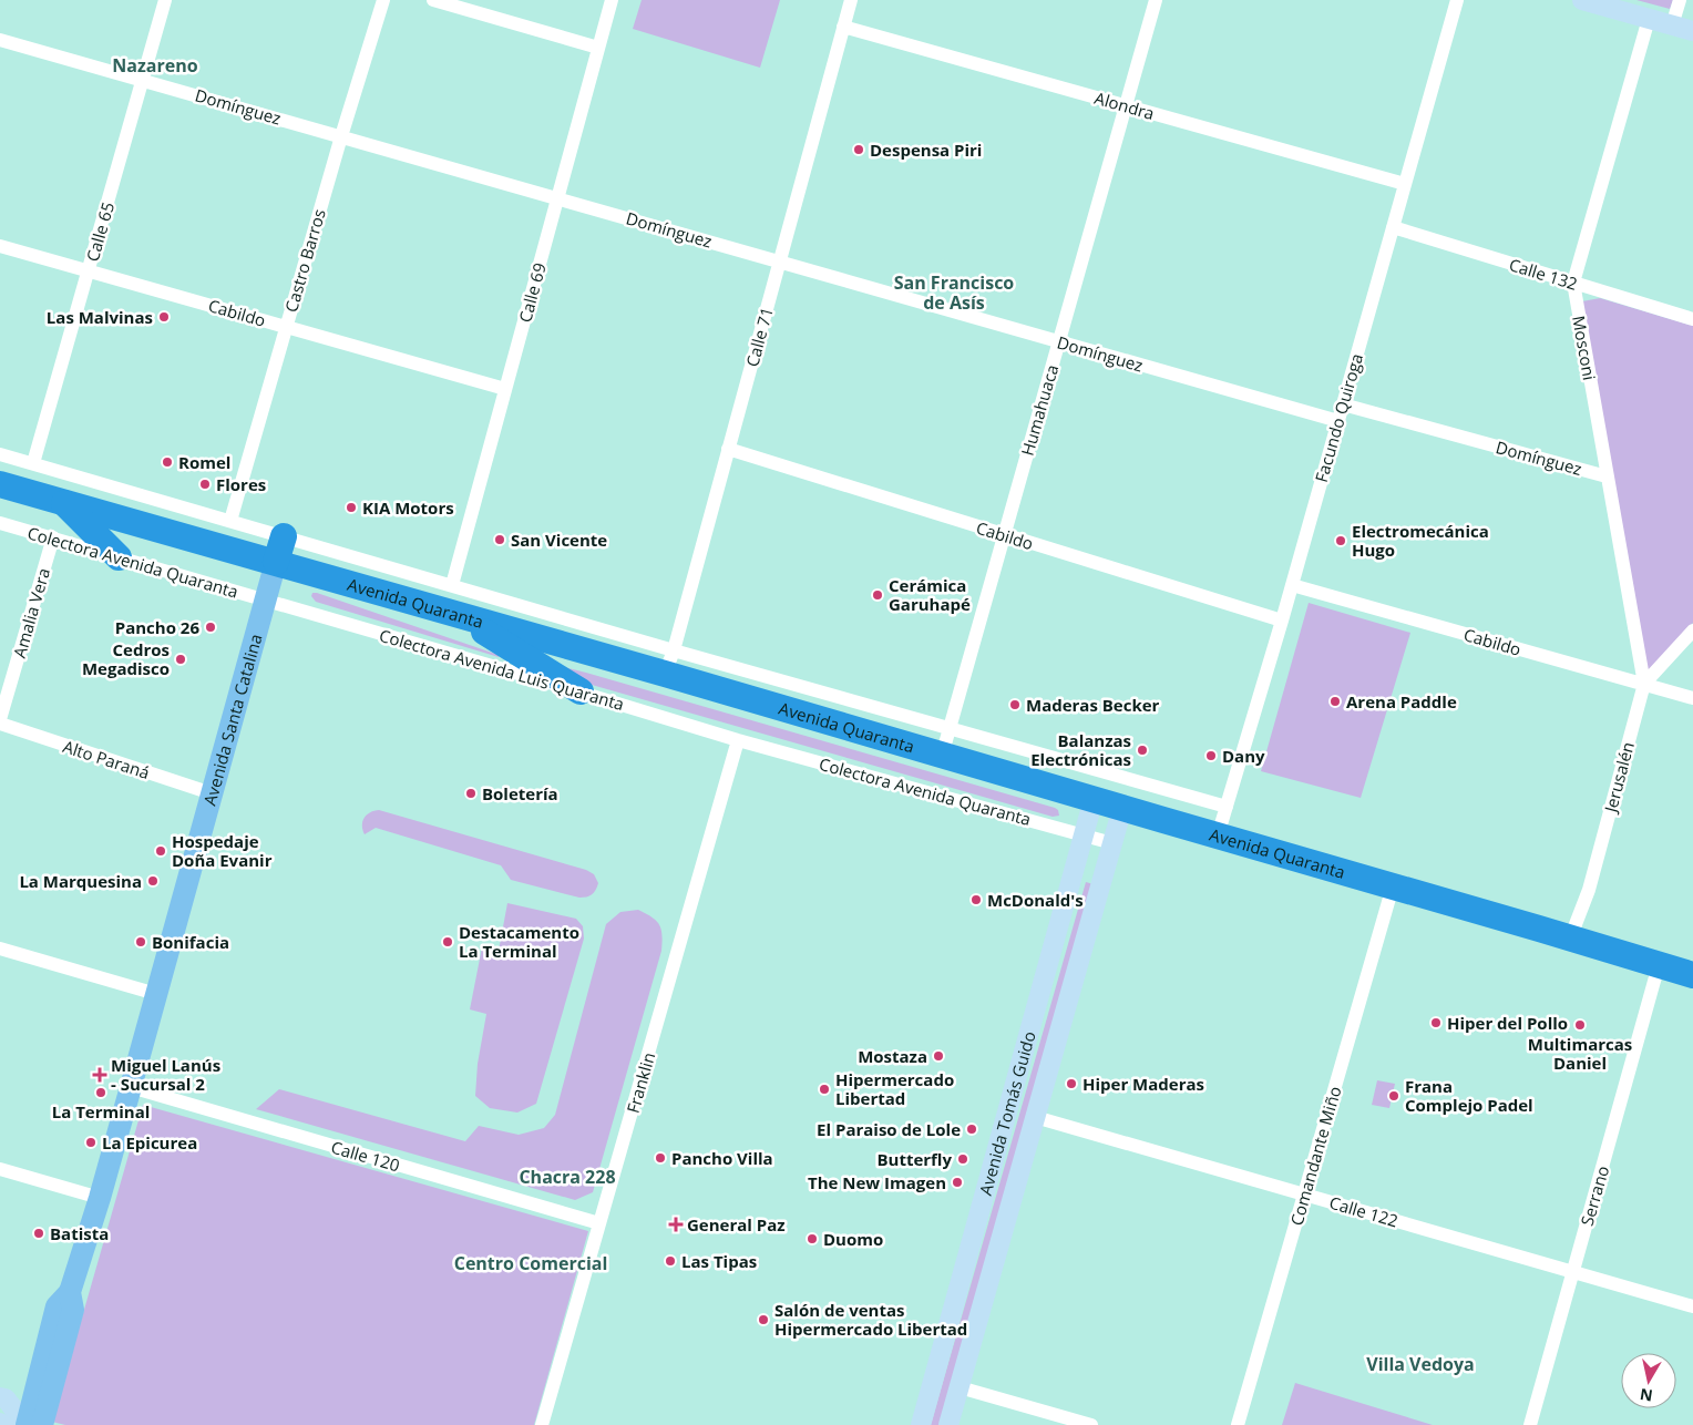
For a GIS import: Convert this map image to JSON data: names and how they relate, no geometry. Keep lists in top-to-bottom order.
{
  "streets": {
    "highway": ["Avenida Quaranta"],
    "main road": ["Avenida Santa Catalina", "Avenida Tomás Guido"],
    "street": [
      "Alondra",
      "Domínguez",
      "Calle 65",
      "Castro Barros",
      "Calle 132",
      "Calle 69",
      "Cabildo",
      "Calle 71",
      "Mosconi",
      "Humahuaca",
      "Facundo Quiroga",
      "Colectora Avenida Quaranta",
      "Amalia Vera",
      "Colectora Avenida Luis Quaranta",
      "Alto Paraná",
      "Jerusalén",
      "Franklin",
      "Calle 120",
      "Comandante Miño",
      "Serrano",
      "Calle 122"
    ]
  },
  "crossings": [
    ["Alondra", "Calle 71"],
    ["Alondra", "Humahuaca"],
    ["Alondra", "Facundo Quiroga"],
    ["Domínguez", "Calle 65"],
    ["Domínguez", "Castro Barros"],
    ["Domínguez", "Calle 69"],
    ["Domínguez", "Calle 71"],
    ["Domínguez", "Mosconi"],
    ["Domínguez", "Humahuaca"],
    ["Domínguez", "Facundo Quiroga"],
    ["Calle 65", "Cabildo"],
    ["Castro Barros", "Cabildo"],
    ["Calle 132", "Mosconi"],
    ["Calle 132", "Facundo Quiroga"],
    ["Calle 69", "Cabildo"],
    ["Cabildo", "Calle 71"],
    ["Cabildo", "Mosconi"],
    ["Cabildo", "Humahuaca"],
    ["Cabildo", "Facundo Quiroga"],
    ["Cabildo", "Jerusalén"],
    ["Calle 71", "Avenida Quaranta"],
    ["Mosconi", "Jerusalén"],
    ["Humahuaca", "Avenida Quaranta"],
    ["Facundo Quiroga", "Avenida Quaranta"],
    ["Colectora Avenida Quaranta", "Amalia Vera"],
    ["Colectora Avenida Quaranta", "Colectora Avenida Luis Quaranta"],
    ["Colectora Avenida Quaranta", "Avenida Santa Catalina"],
    ["Colectora Avenida Quaranta", "Franklin"],
    ["Colectora Avenida Quaranta", "Avenida Tomás Guido"],
    ["Avenida Quaranta", "Avenida Santa Catalina"],
    ["Avenida Quaranta", "Jerusalén"],
    ["Avenida Quaranta", "Avenida Tomás Guido"],
    ["Avenida Quaranta", "Comandante Miño"],
    ["Avenida Quaranta", "Serrano"],
    ["Colectora Avenida Luis Quaranta", "Avenida Santa Catalina"],
    ["Colectora Avenida Luis Quaranta", "Franklin"],
    ["Avenida Santa Catalina", "Alto Paraná"],
    ["Avenida Santa Catalina", "Calle 120"],
    ["Franklin", "Calle 120"],
    ["Avenida Tomás Guido", "Calle 122"],
    ["Comandante Miño", "Calle 122"],
    ["Serrano", "Calle 122"]
  ],
  "districts": [
    "Nazareno",
    "San Francisco de Asís",
    "Chacra 228",
    "Centro Comercial",
    "Villa Vedoya"
  ],
  "places": {
    "other": [
      "Despensa Piri",
      "Las Malvinas",
      "Romel",
      "Flores",
      "KIA Motors",
      "San Vicente",
      "Electromecánica Hugo",
      "Cerámica Garuhapé",
      "Pancho 26",
      "Cedros Megadisco",
      "Arena Paddle",
      "Maderas Becker",
      "Balanzas Electrónicas",
      "Dany",
      "Boletería",
      "Hospedaje Doña Evanir",
      "La Marquesina",
      "McDonald's",
      "Bonifacia",
      "Destacamento La Terminal",
      "Hiper del Pollo",
      "Multimarcas Daniel",
      "Mostaza",
      "Hiper Maderas",
      "Hipermercado Libertad",
      "La Terminal",
      "Frana Complejo Padel",
      "El Paraiso de Lole",
      "La Epicurea",
      "Pancho Villa",
      "Butterfly",
      "The New Imagen",
      "Batista",
      "Duomo",
      "Las Tipas",
      "Salón de ventas Hipermercado Libertad"
    ],
    "health": ["Miguel Lanús - Sucursal 2", "General Paz"]
  },
  "north": "bottom"
}
